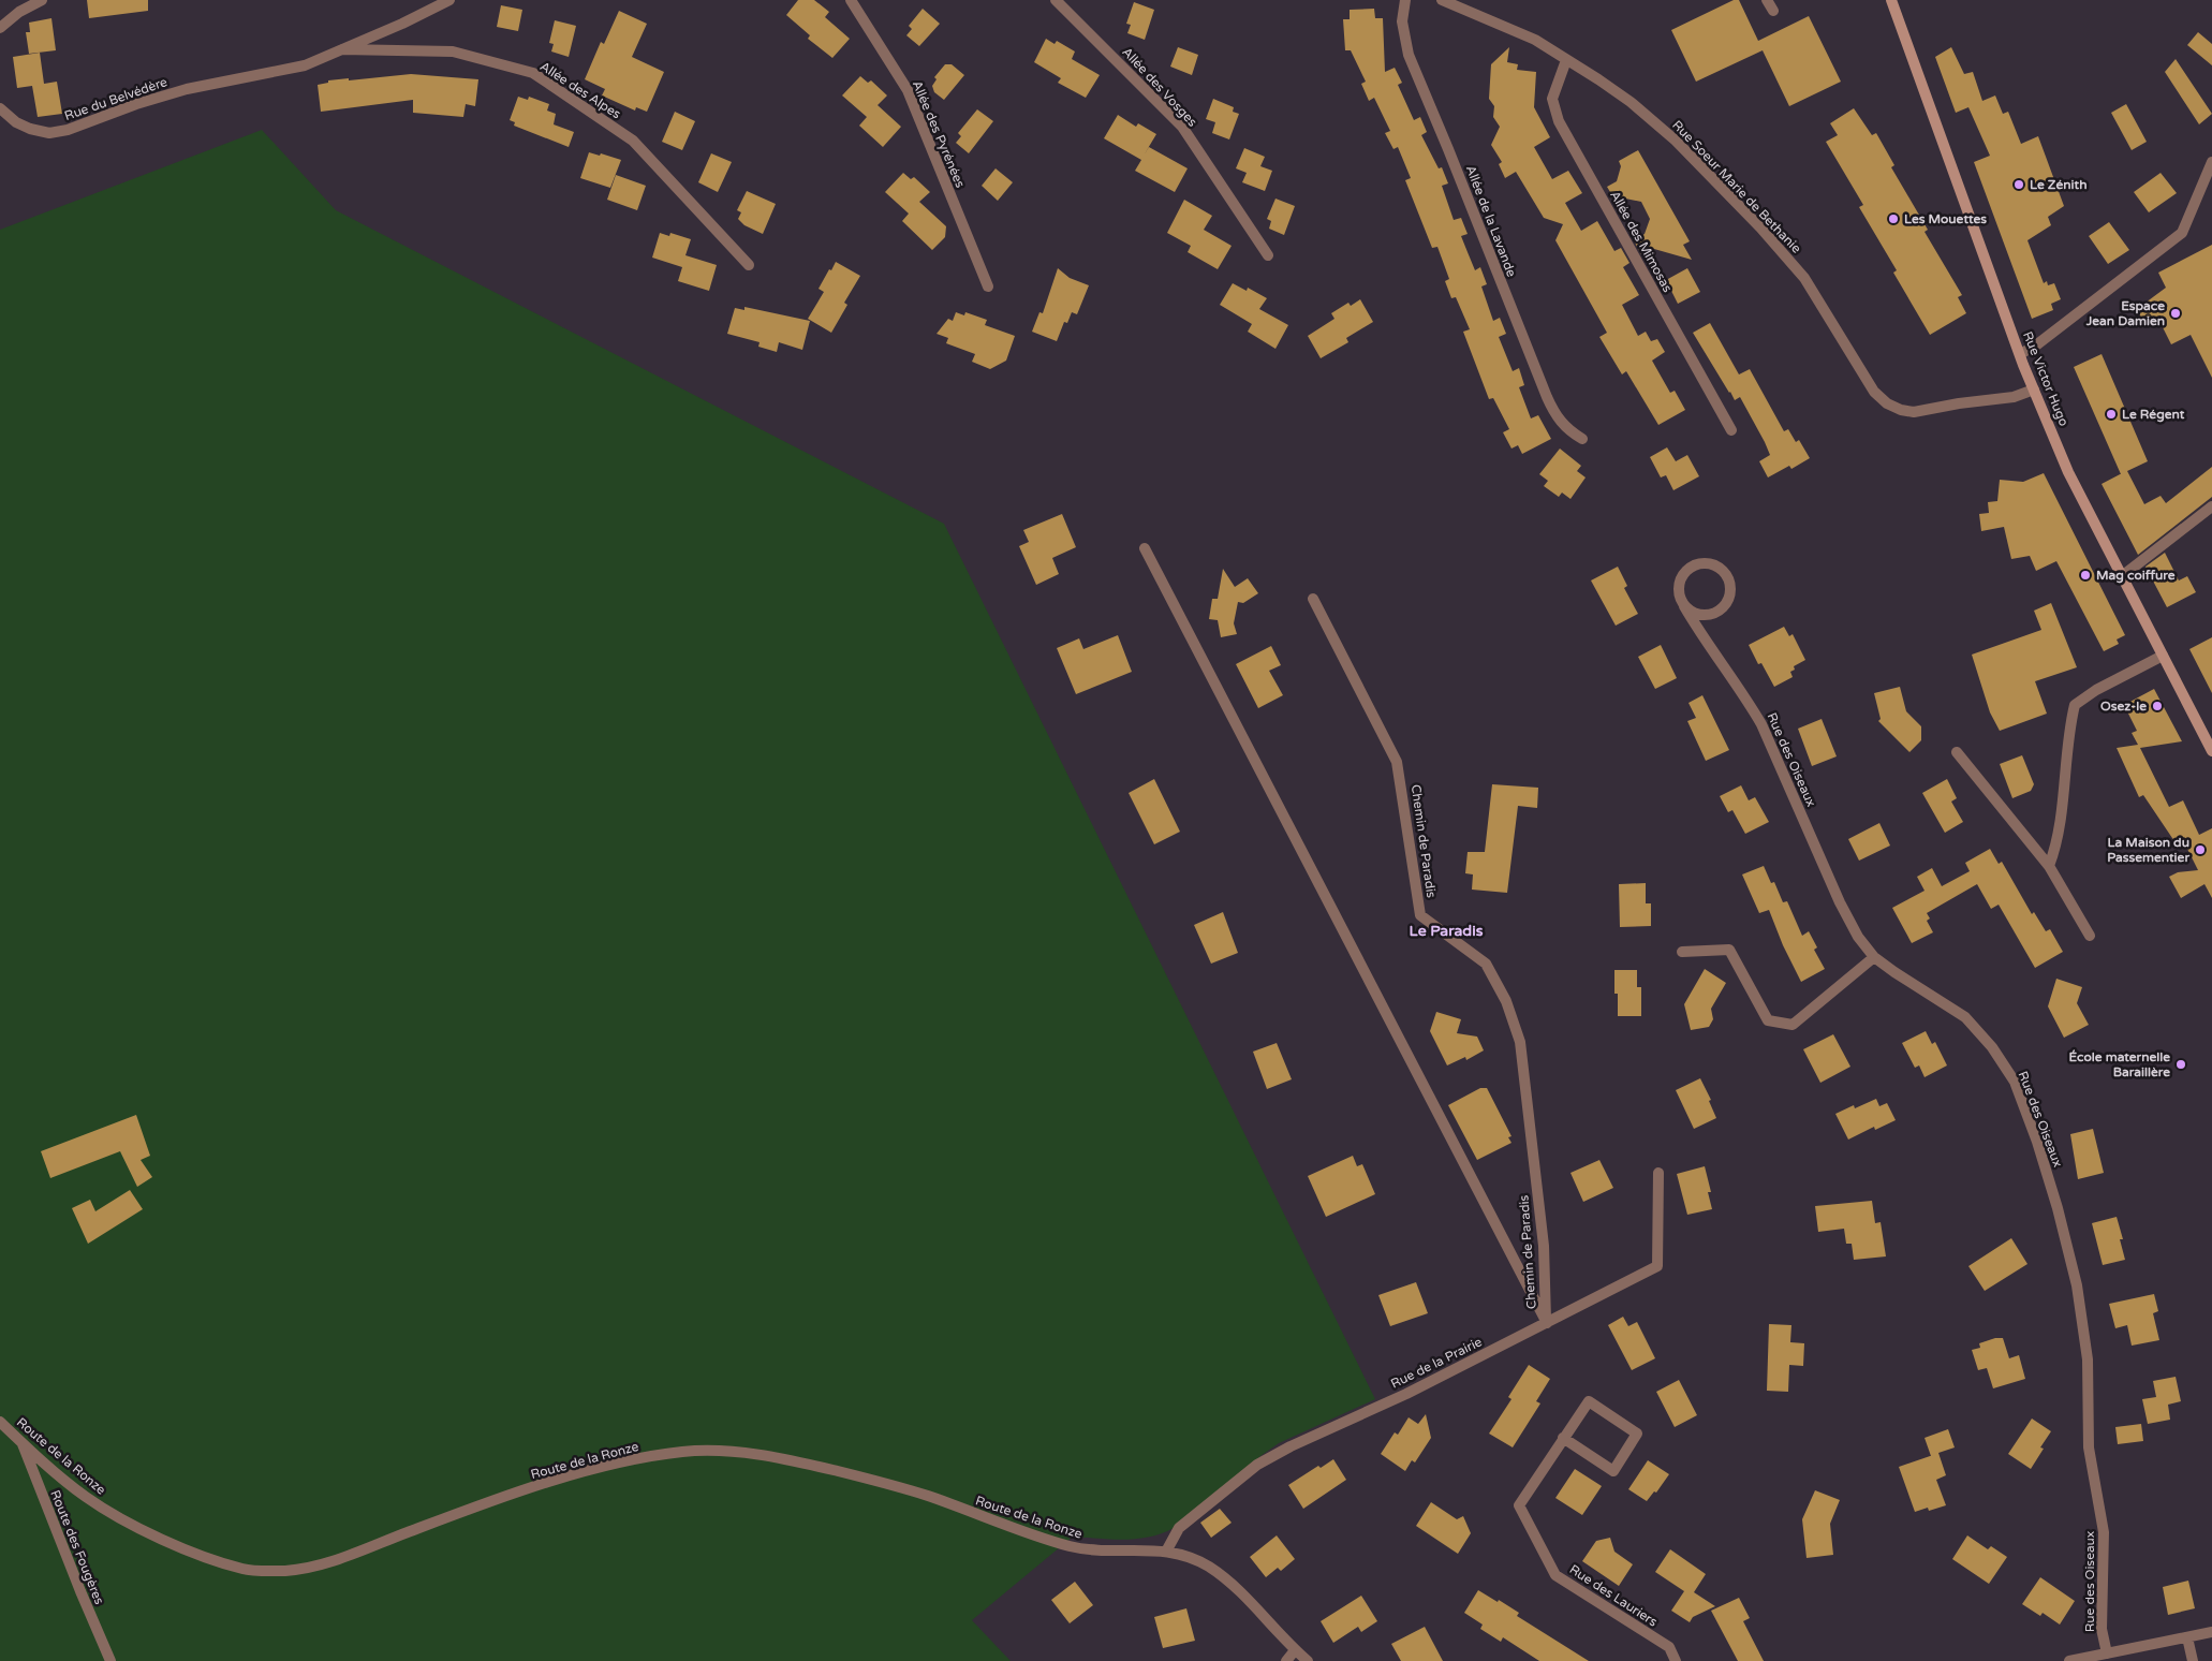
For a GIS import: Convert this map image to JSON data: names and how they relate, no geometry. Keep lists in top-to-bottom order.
{
  "streets": {
    "main road": ["Rue Victor Hugo"],
    "street": [
      "Allée des Vosges",
      "Allée des Alpes",
      "Rue du Belvédère",
      "Allée des Pyrénées",
      "Rue Soeur Marie de Bethanie",
      "Allée de la Lavande",
      "Allée des Mimosas",
      "Rue des Oiseaux",
      "Chemin de Paradis",
      "Rue de la Prairie",
      "Route de la Ronze",
      "Route des Fougères",
      "Rue des Lauriers"
    ]
  },
  "crossings": [
    ["Allée des Alpes", "Rue du Belvédère"],
    ["Rue Soeur Marie de Bethanie", "Allée des Mimosas"],
    ["Rue Soeur Marie de Bethanie", "Rue Victor Hugo"],
    ["Chemin de Paradis", "Rue de la Prairie"],
    ["Rue de la Prairie", "Route de la Ronze"],
    ["Route de la Ronze", "Route des Fougères"]
  ],
  "districts": ["Le Paradis"],
  "places": [
    "Le Zénith",
    "Les Mouettes",
    "Espace Jean Damien",
    "Le Régent",
    "Mag coiffure",
    "Osez-le",
    "La Maison du Passementier",
    "École maternelle Baraillère"
  ]
}
